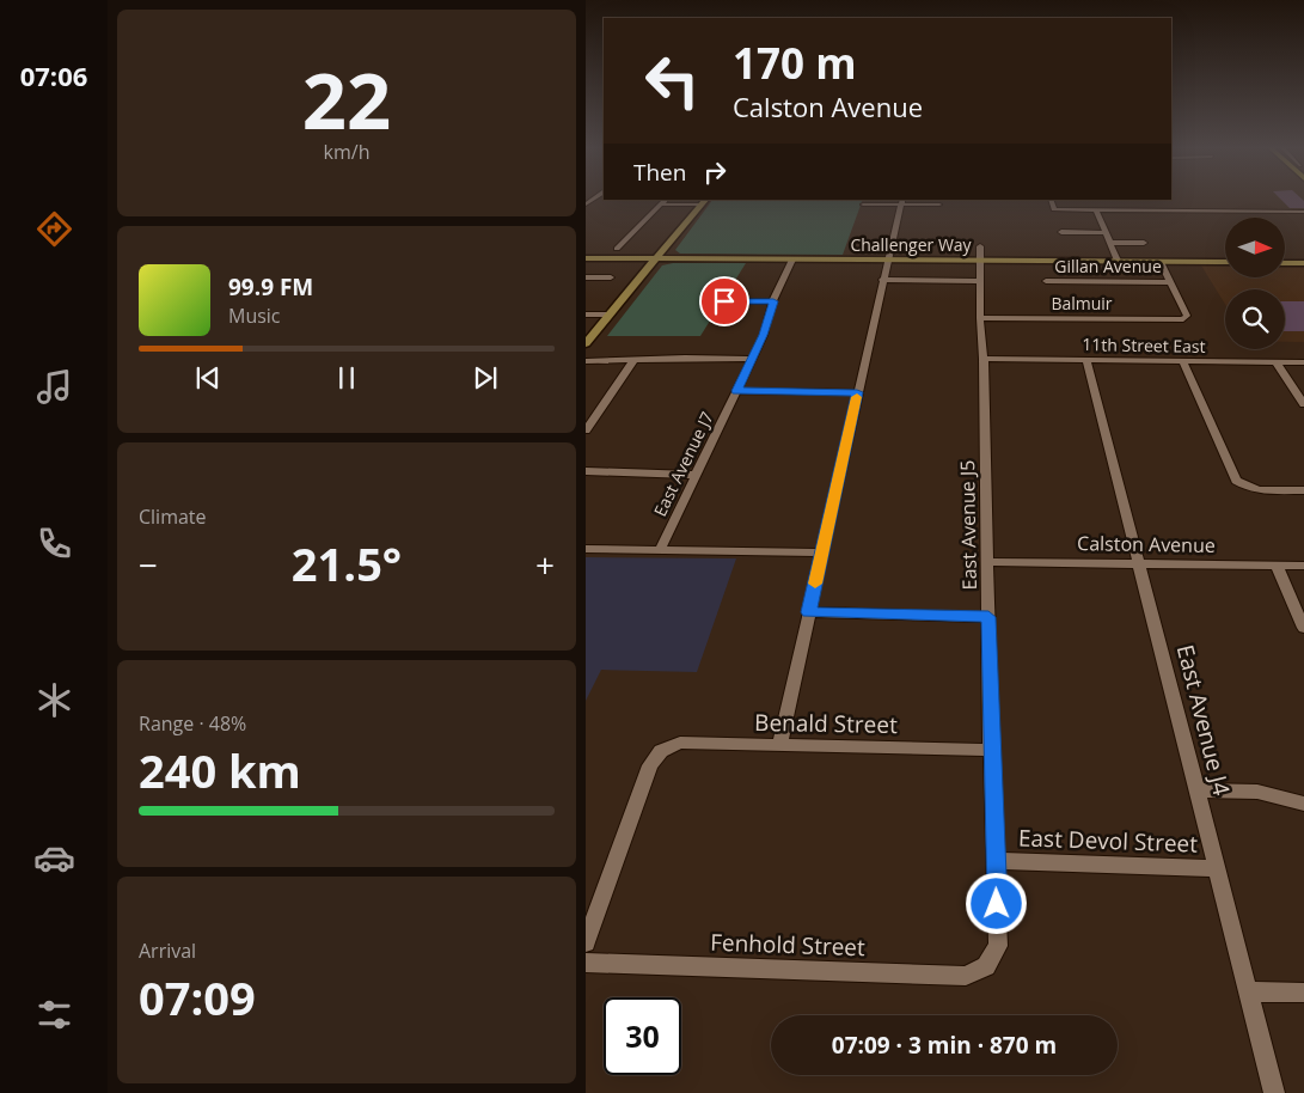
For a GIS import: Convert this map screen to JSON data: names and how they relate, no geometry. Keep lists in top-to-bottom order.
{
  "streets": {
    "main road": ["Challenger Way"],
    "street": [
      "Gillan Avenue",
      "Balmuir",
      "11th Street East",
      "East Avenue J7",
      "East Avenue J5",
      "Calston Avenue",
      "East Avenue J4",
      "Benald Street",
      "East Devol Street",
      "Fenhold Street"
    ]
  },
  "crossings": [
    ["Challenger Way", "East Avenue J7"],
    ["Challenger Way", "East Avenue J5"],
    ["Gillan Avenue", "Balmuir"],
    ["Balmuir", "East Avenue J5"],
    ["11th Street East", "East Avenue J5"],
    ["11th Street East", "East Avenue J4"],
    ["East Avenue J5", "Calston Avenue"],
    ["East Avenue J5", "Benald Street"],
    ["East Avenue J5", "East Devol Street"],
    ["East Avenue J5", "Fenhold Street"],
    ["Calston Avenue", "East Avenue J4"],
    ["East Avenue J4", "East Devol Street"]
  ],
  "north": "right",
  "page": {
    "tabs": "07:06",
    "tile": [
      ["22", "km/h"],
      "Climate",
      ["Range · 48%", "240 km"],
      ["Arrival", "07:09"]
    ],
    "turn": ["170 m", "Calston Avenue"],
    "then": "Then",
    "song": ["99.9 FM", "Music"],
    "heat": ["−", "21.5°", "+"],
    "limit": "30",
    "trip": "07:09 · 3 min · 870 m"
  }
}
